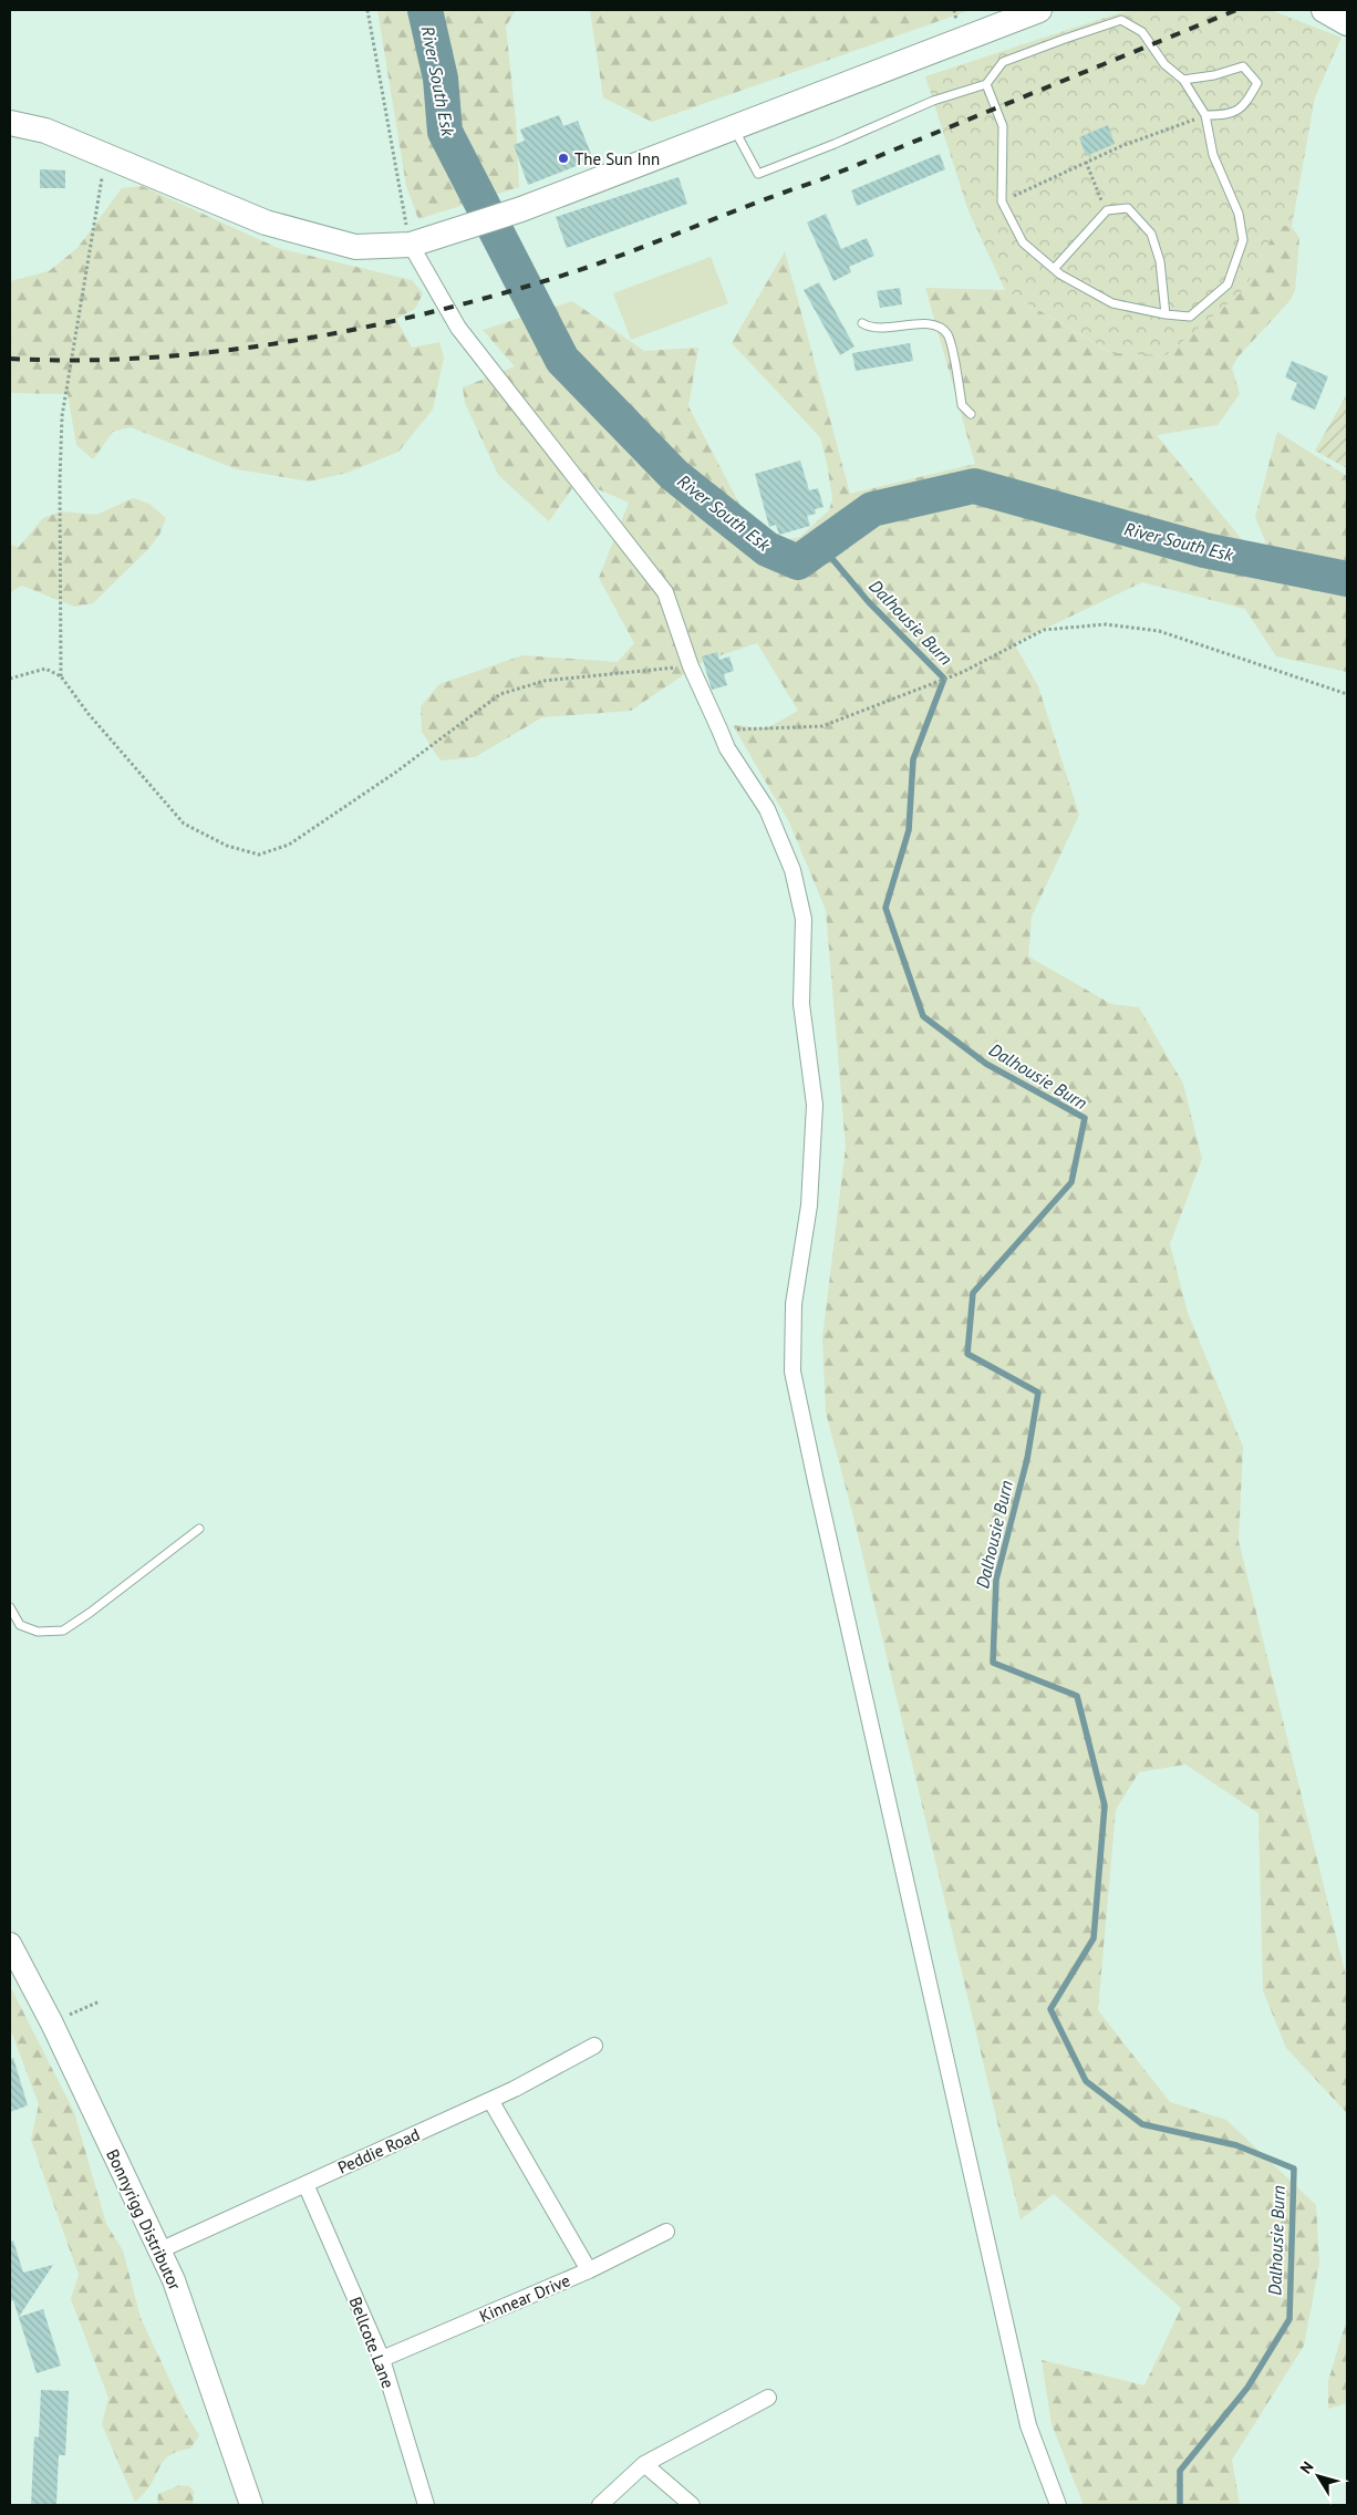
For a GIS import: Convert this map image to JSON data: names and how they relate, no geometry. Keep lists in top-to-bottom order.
{
  "streets": {
    "main road": ["Bonnyrigg Distributor"],
    "street": ["Peddie Road", "Kinnear Drive", "Bellcote Lane"]
  },
  "crossings": [
    ["Peddie Road", "Bonnyrigg Distributor"],
    ["Peddie Road", "Bellcote Lane"],
    ["Kinnear Drive", "Bellcote Lane"]
  ],
  "water": ["River South Esk", "Dalhousie Burn"],
  "places": ["The Sun Inn"],
  "north": "top left"
}
